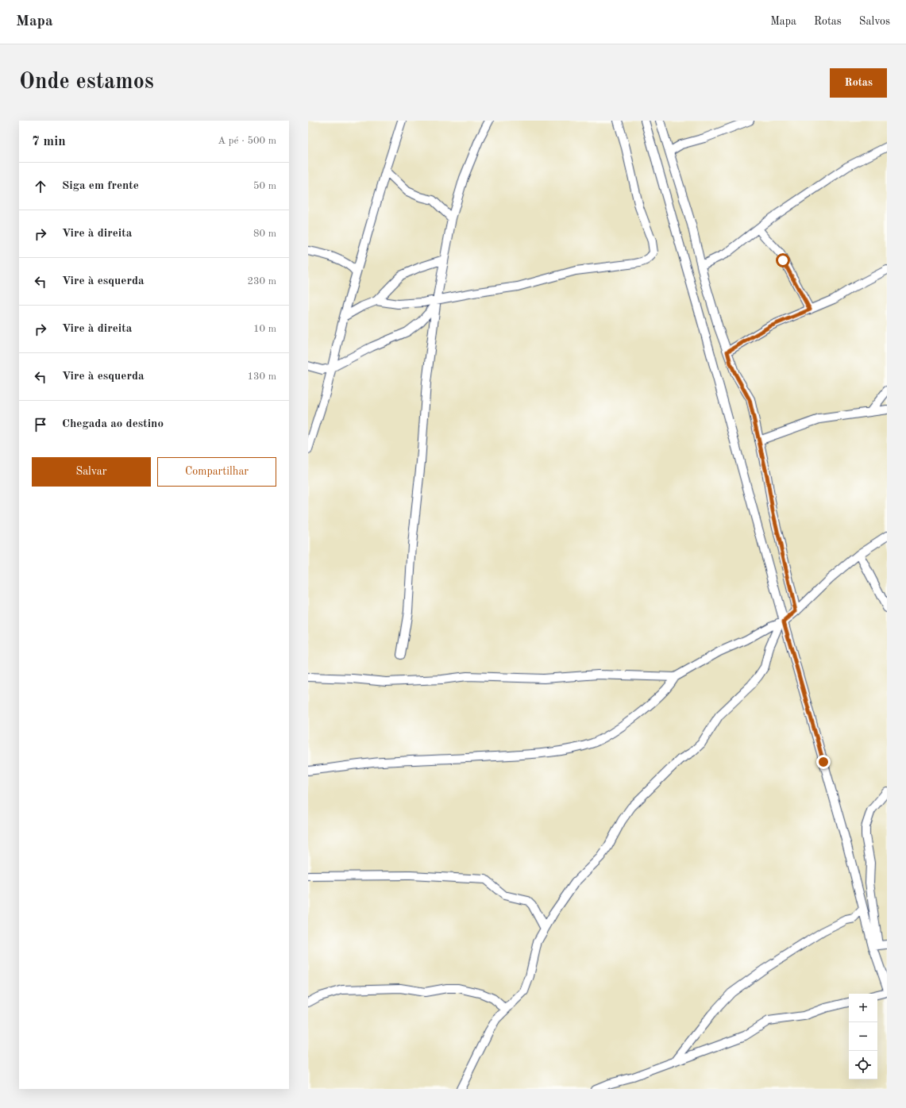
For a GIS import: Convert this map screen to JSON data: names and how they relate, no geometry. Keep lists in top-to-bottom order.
{
  "page": {
    "header": "Mapa",
    "nav": ["Mapa", "Rotas", "Salvos"],
    "buttons": [
      "Rotas",
      ["Salvar", "Compartilhar"]
    ],
    "title": "Onde estamos",
    "heading": ["7 min", "A pé · 500 m"],
    "list": [
      ["Siga em frente", "50 m"],
      ["Vire à direita", "80 m"],
      ["Vire à esquerda", "230 m"],
      ["Vire à direita", "10 m"],
      ["Vire à esquerda", "130 m"],
      "Chegada ao destino"
    ],
    "map_buttons": ["+", "−"]
  }
}
